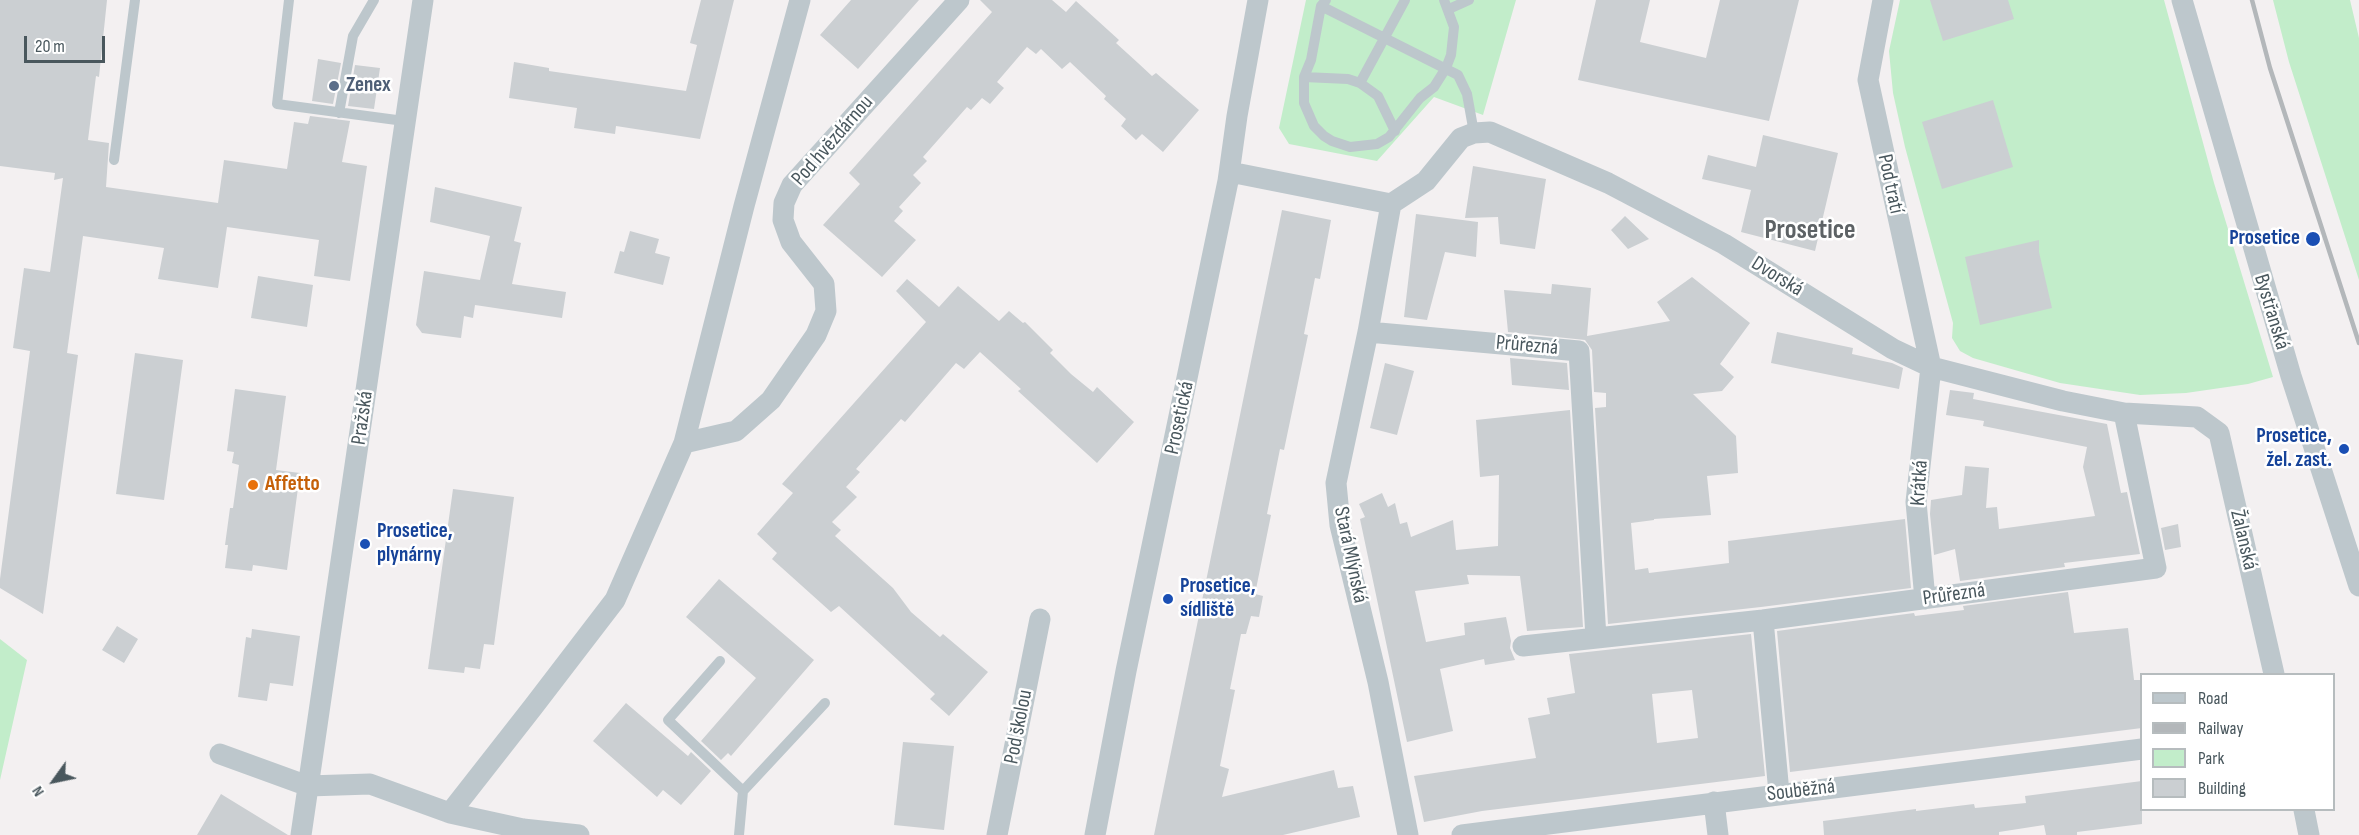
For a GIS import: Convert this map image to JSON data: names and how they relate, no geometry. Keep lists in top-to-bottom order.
{
  "streets": {
    "street": [
      "Pod hvězdárnou",
      "Pod tratí",
      "Dvorská",
      "Bystřanská",
      "Průřezná",
      "Pražská",
      "Prosetická",
      "Krátká",
      "Žalanská",
      "Stará Mlýnská",
      "Pod školou",
      "Souběžná"
    ]
  },
  "crossings": [
    ["Pod tratí", "Dvorská"],
    ["Pod tratí", "Krátká"],
    ["Dvorská", "Průřezná"],
    ["Dvorská", "Krátká"],
    ["Dvorská", "Žalanská"],
    ["Průřezná", "Krátká"],
    ["Průřezná", "Stará Mlýnská"]
  ],
  "districts": ["Prosetice"],
  "places": [
    "Zenex",
    "Prosetice",
    "Prosetice, žel. zast.",
    "Affetto",
    "Prosetice, plynárny",
    "Prosetice, sídliště"
  ],
  "legend": [
    "Road",
    "Railway",
    "Park",
    "Building"
  ],
  "scale_bar": "20 m",
  "north": "bottom left"
}
